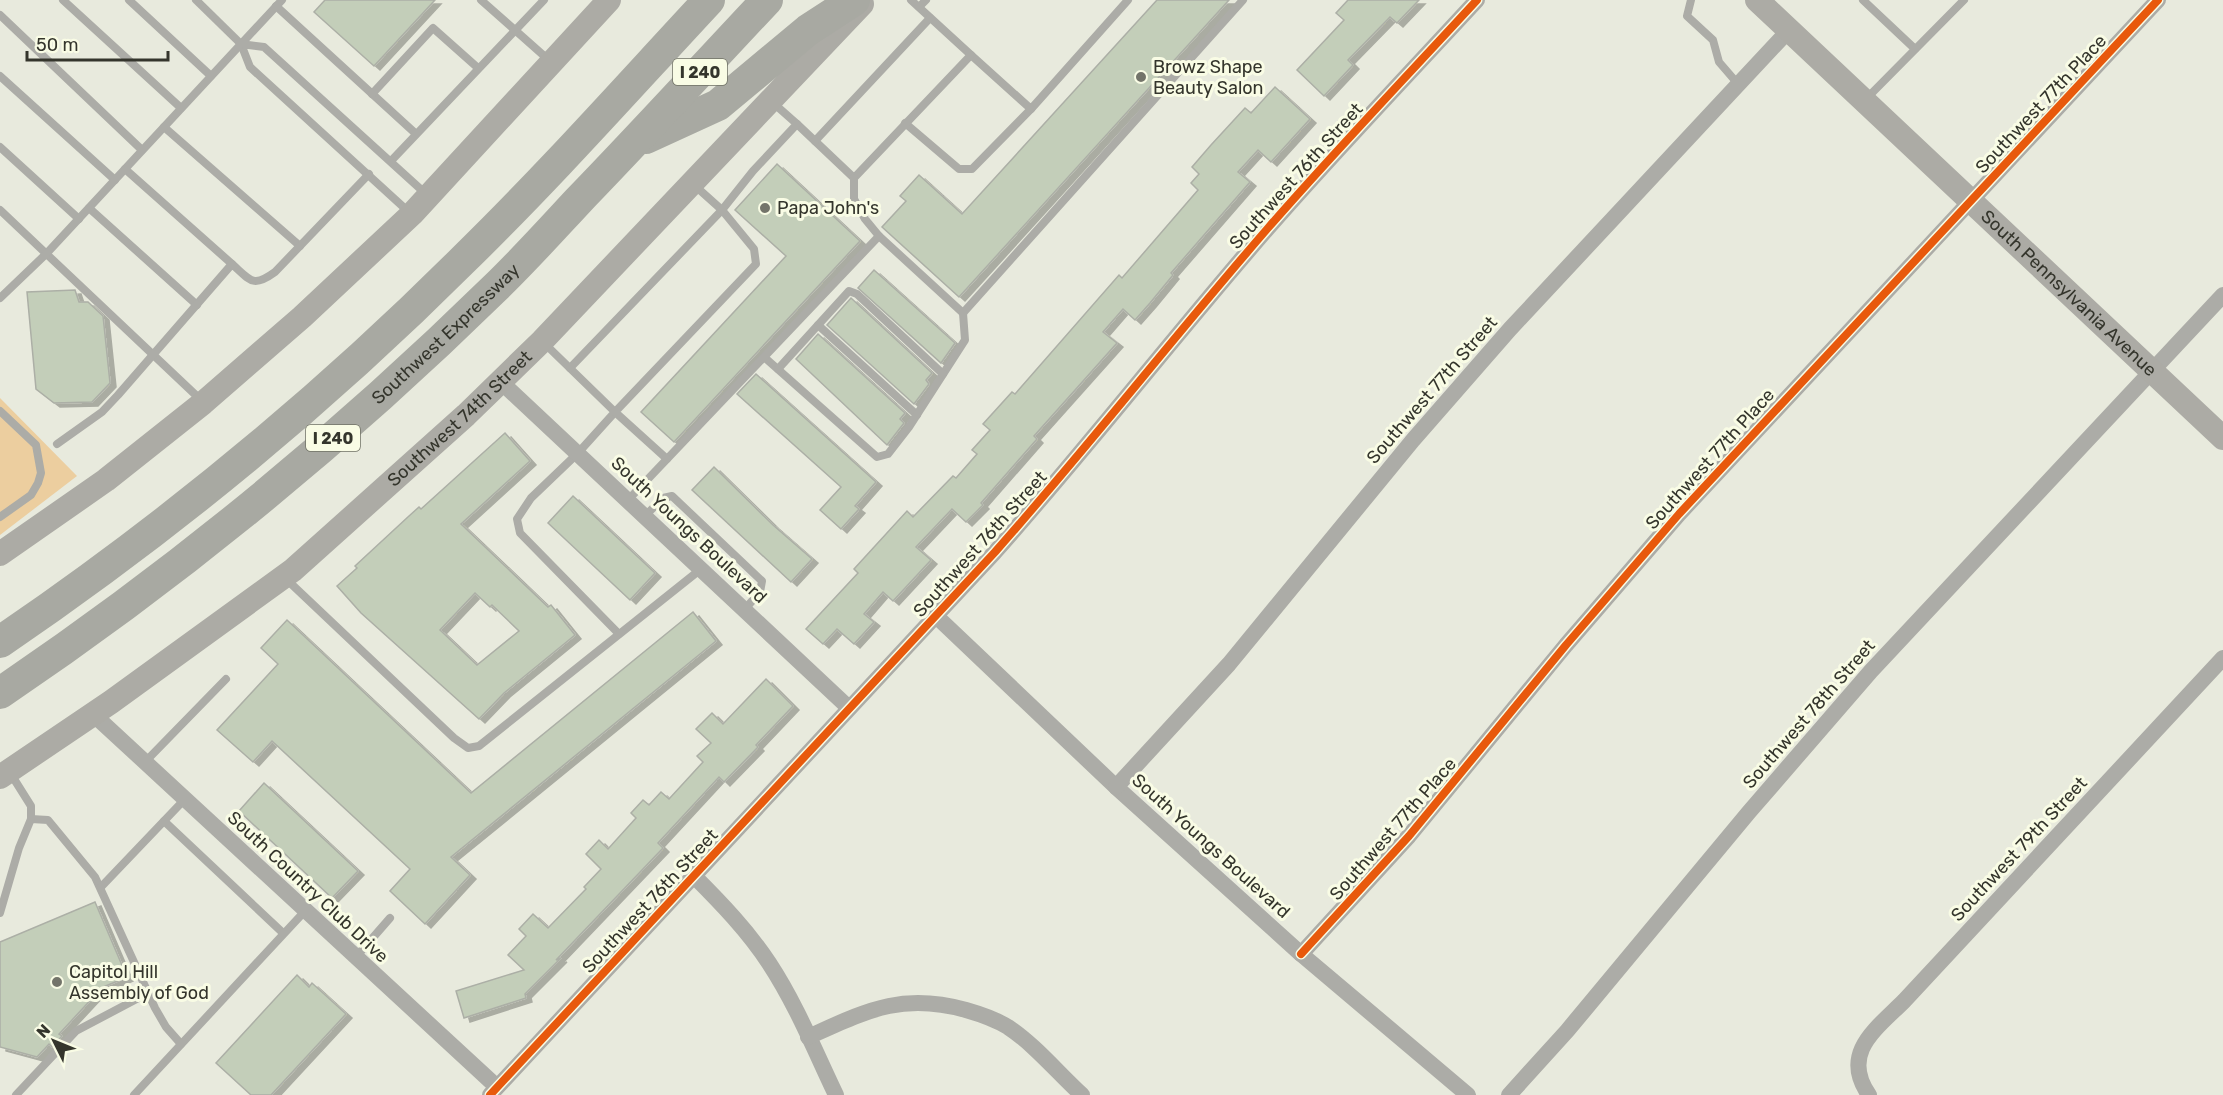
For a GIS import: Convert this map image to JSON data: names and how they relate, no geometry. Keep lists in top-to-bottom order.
{
  "streets": {
    "highway": ["I 240", "Southwest Expressway"],
    "main road": ["South Pennsylvania Avenue", "Southwest 74th Street"],
    "street": [
      "Southwest 77th Place",
      "Southwest 76th Street",
      "Southwest 77th Street",
      "South Youngs Boulevard",
      "Southwest 78th Street",
      "Southwest 79th Street",
      "South Country Club Drive"
    ]
  },
  "crossings": [
    ["Southwest 77th Place", "South Pennsylvania Avenue"],
    ["Southwest 77th Place", "South Youngs Boulevard"],
    ["Southwest 76th Street", "South Youngs Boulevard"],
    ["Southwest 76th Street", "South Country Club Drive"],
    ["South Pennsylvania Avenue", "Southwest 77th Street"],
    ["South Pennsylvania Avenue", "Southwest 78th Street"],
    ["Southwest 77th Street", "South Youngs Boulevard"],
    ["Southwest 74th Street", "South Youngs Boulevard"],
    ["Southwest 74th Street", "South Country Club Drive"]
  ],
  "places": ["Browz Shape Beauty Salon", "Papa John's", "Capitol Hill Assembly of God"],
  "scale_bar": "50 m",
  "north": "top left"
}
